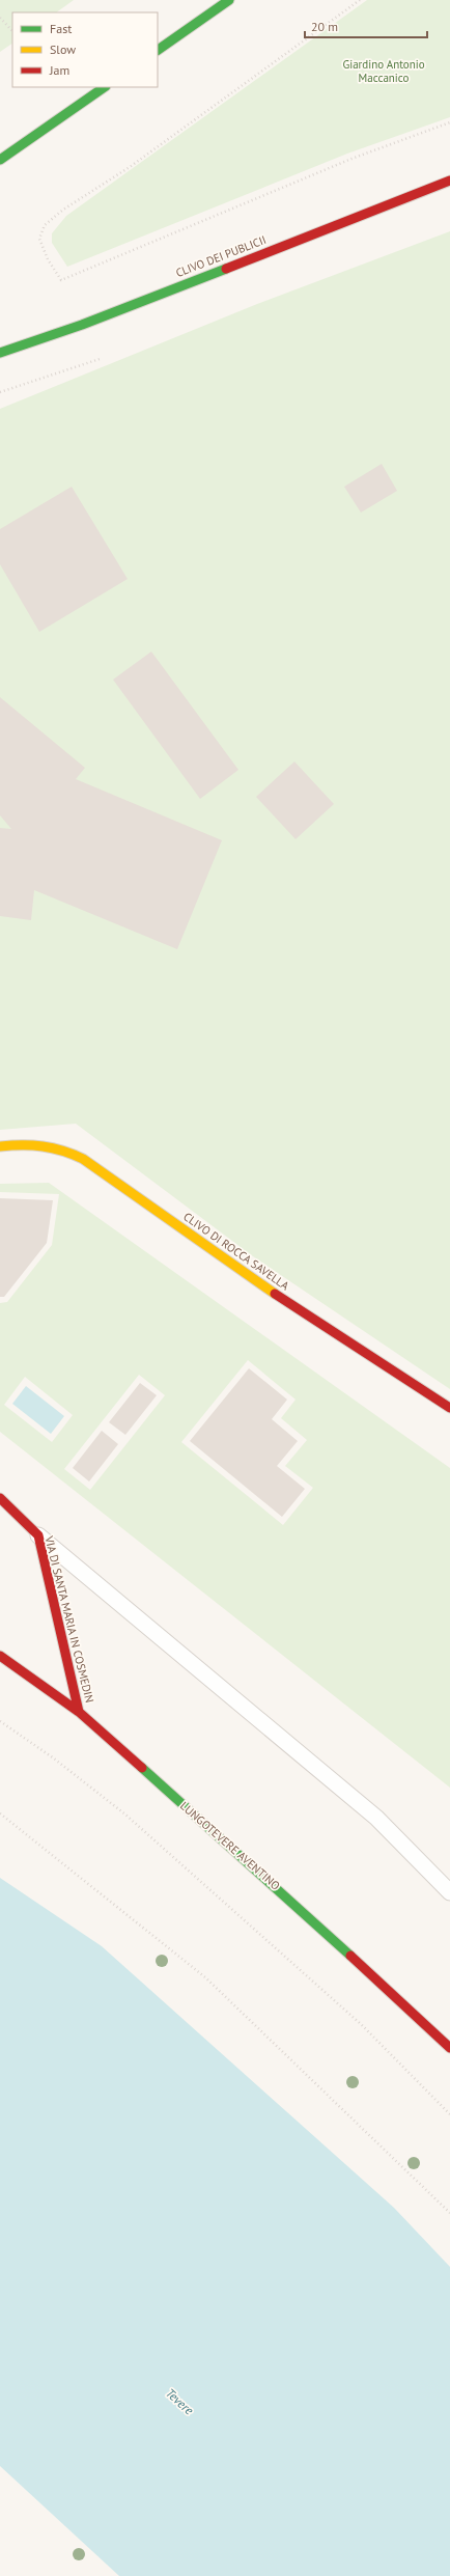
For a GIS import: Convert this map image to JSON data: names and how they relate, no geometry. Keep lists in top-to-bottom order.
{
  "streets": {
    "main road": [
      "CLIVO DEI PUBLICII",
      "CLIVO DI ROCCA SAVELLA",
      "VIA DI SANTA MARIA IN COSMEDIN",
      "LUNGOTEVERE AVENTINO"
    ]
  },
  "crossings": [
    ["VIA DI SANTA MARIA IN COSMEDIN", "LUNGOTEVERE AVENTINO"]
  ],
  "water": ["Tevere"],
  "parks": ["Giardino Antonio Maccanico"],
  "legend": ["Fast", "Slow", "Jam"],
  "scale_bar": "20 m"
}
